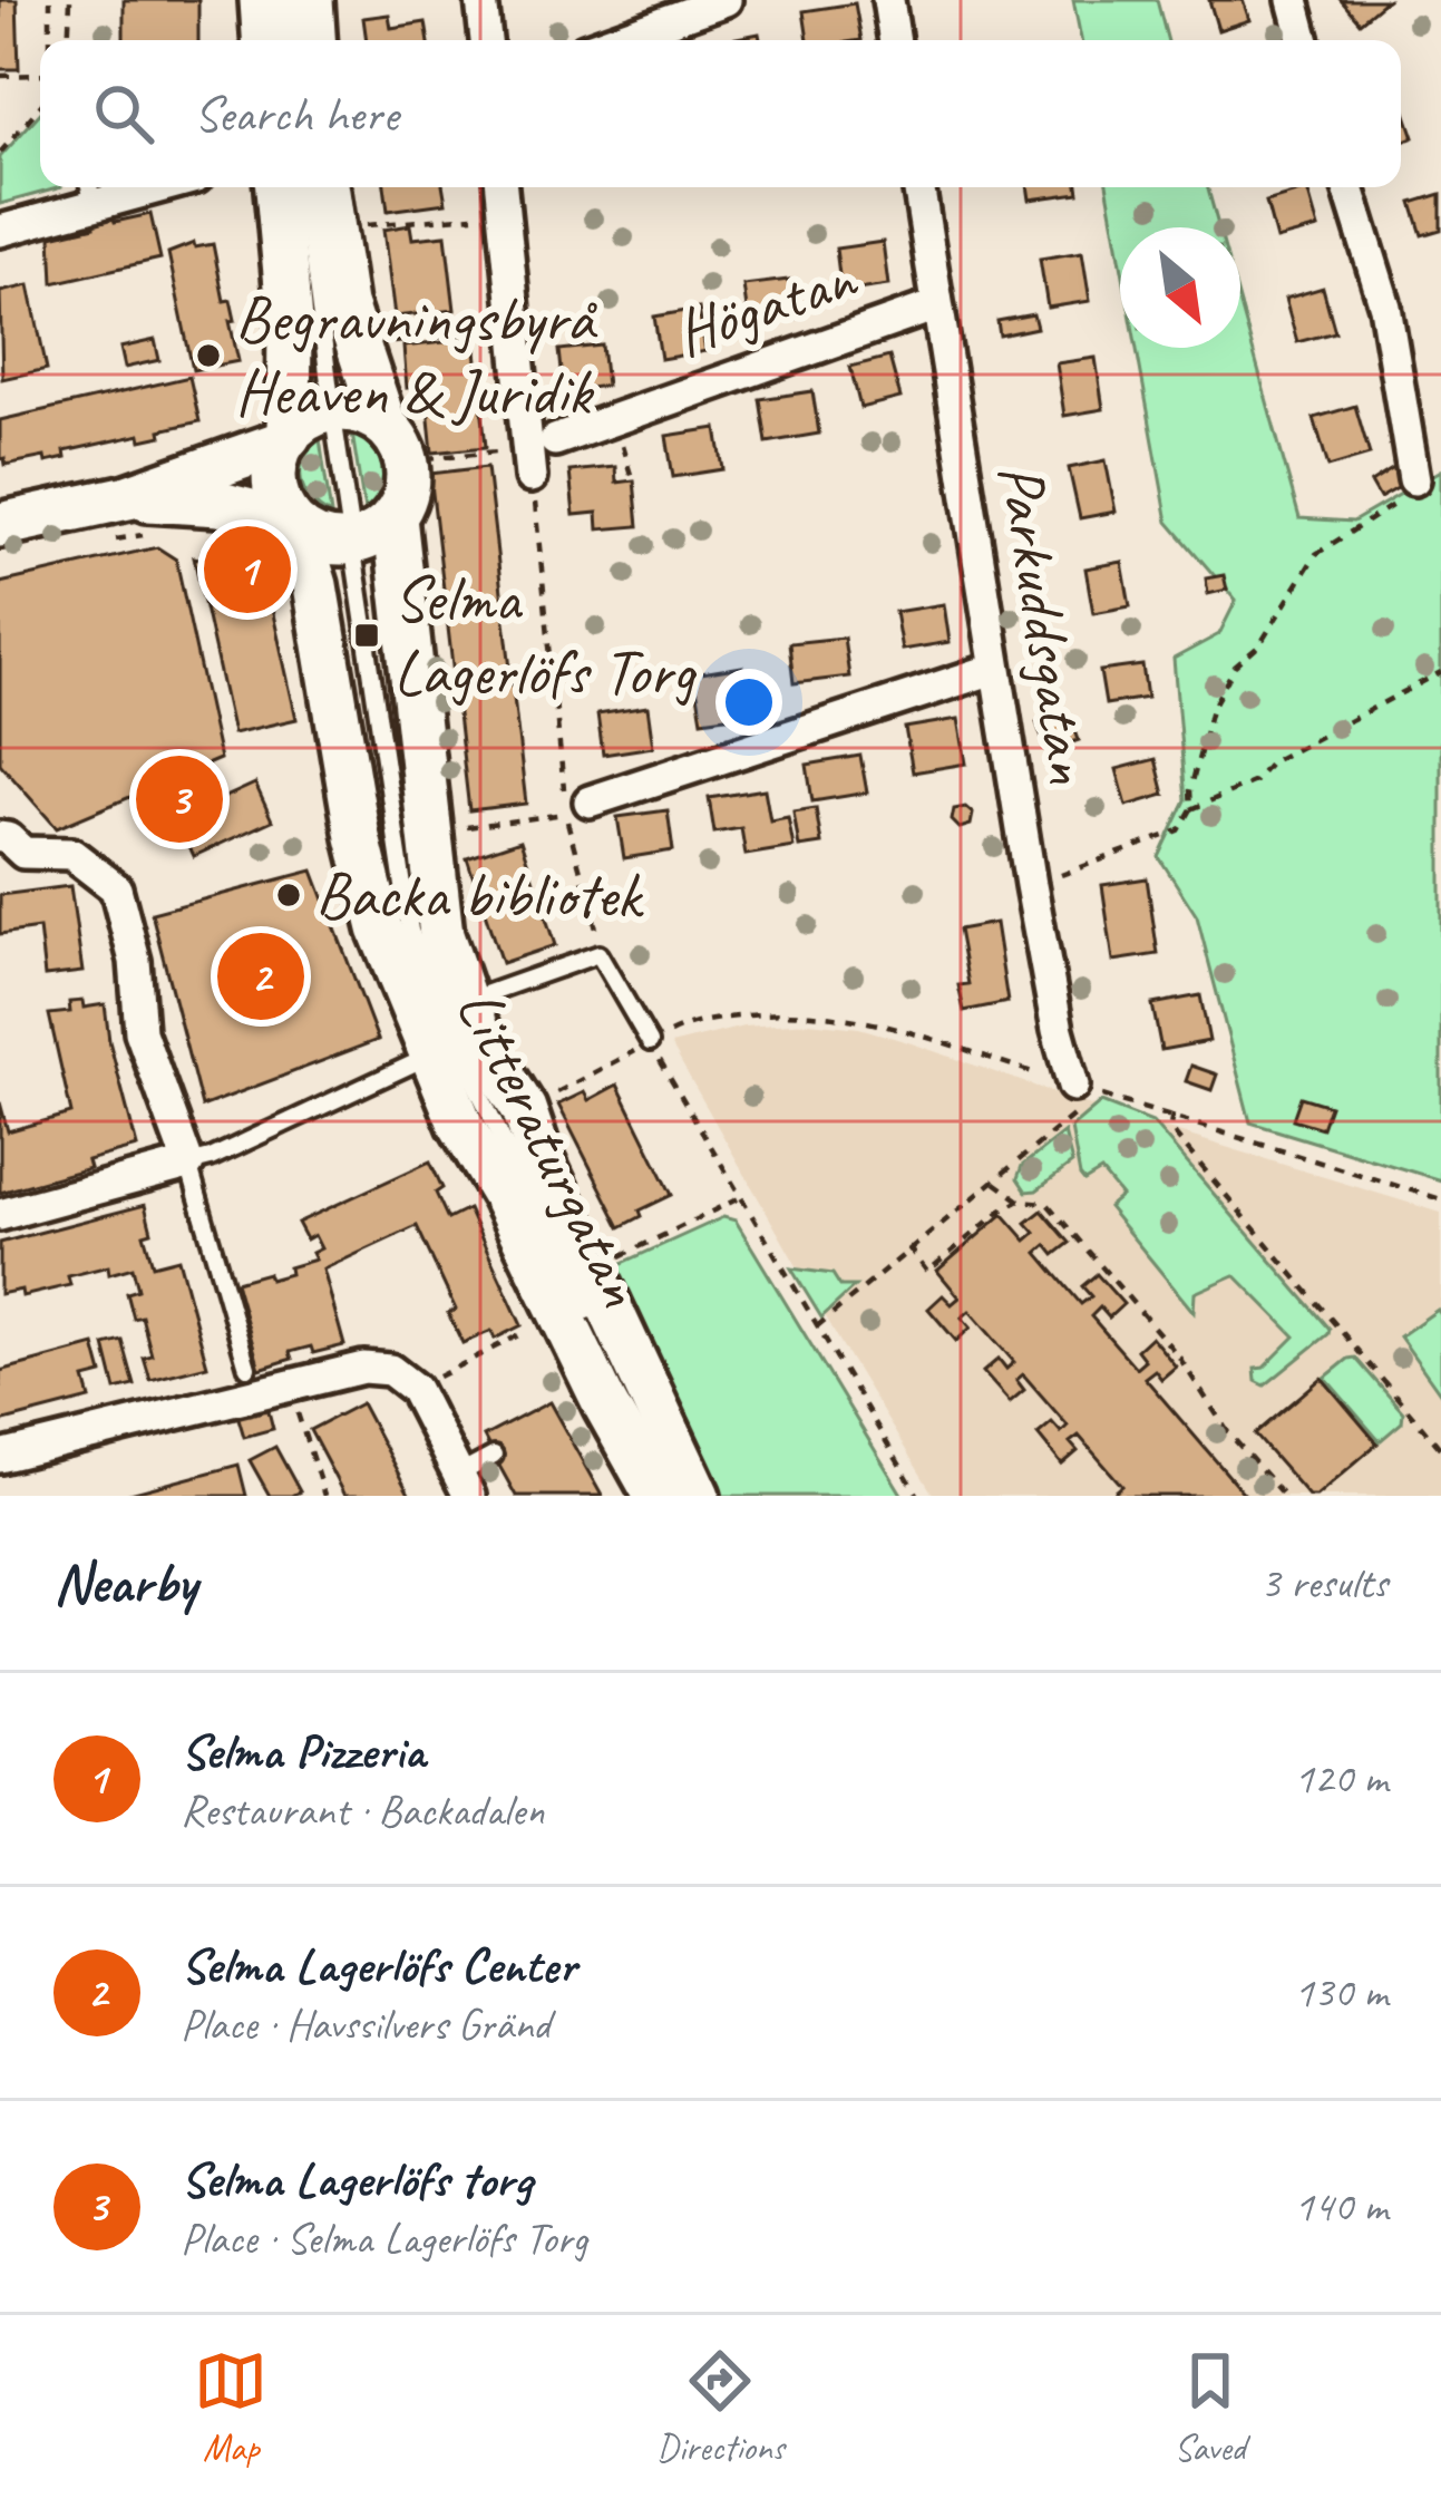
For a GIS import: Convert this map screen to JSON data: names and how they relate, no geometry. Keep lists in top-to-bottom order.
{
  "streets": {
    "street": ["Högatan", "Parkuddsgatan", "Litteraturgatan"]
  },
  "crossings": [
    ["Högatan", "Parkuddsgatan"]
  ],
  "places": {
    "other": ["Begravningsbyrå Heaven & Juridik", "Backa bibliotek"],
    "transit": ["Selma Lagerlöfs Torg"]
  },
  "north": "bottom right",
  "page": {
    "search": "Search here",
    "pins": ["1", "3", "2"],
    "heading": ["Nearby", "3 results"],
    "list": [
      {
        "mark": "1",
        "name": "Selma Pizzeria",
        "note": "Restaurant · Backadalen",
        "value": "120 m"
      },
      {
        "mark": "2",
        "name": "Selma Lagerlöfs Center",
        "note": "Place · Havssilvers Gränd",
        "value": "130 m"
      },
      {
        "mark": "3",
        "name": "Selma Lagerlöfs torg",
        "note": "Place · Selma Lagerlöfs Torg",
        "value": "140 m"
      }
    ],
    "nav": ["Map", "Directions", "Saved"]
  }
}
